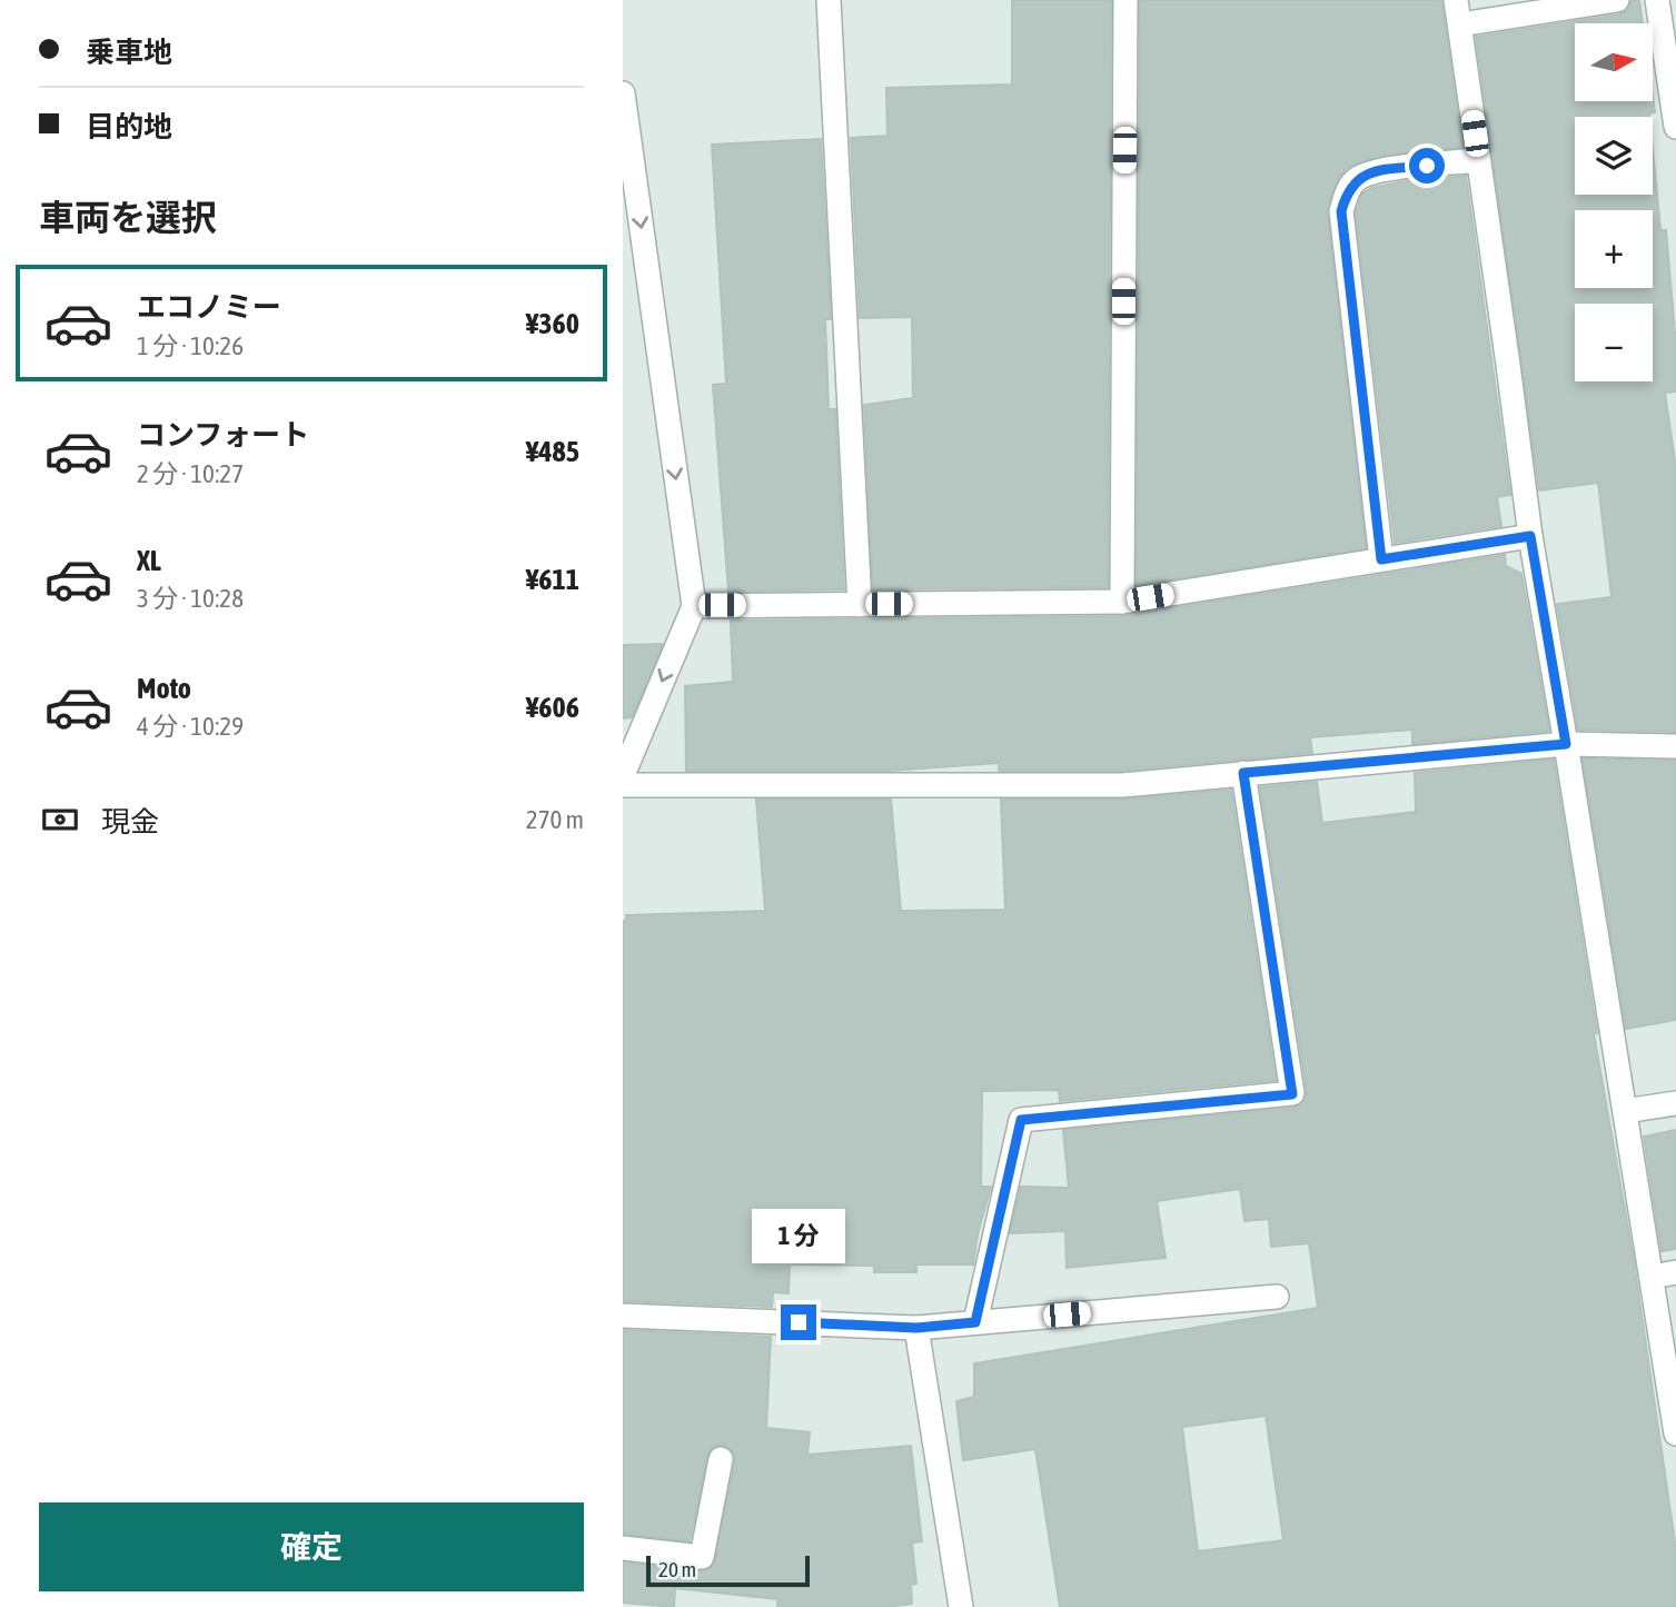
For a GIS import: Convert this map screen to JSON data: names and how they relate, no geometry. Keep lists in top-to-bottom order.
{
  "scale_bar": "20 m",
  "north": "right",
  "page": {
    "banner": ["乗車地", "目的地"],
    "map_buttons": ["+", "−"],
    "heading": "車両を選択",
    "list": [
      {
        "name": "エコノミー",
        "note": "1 分 · 10:26",
        "value": "¥360"
      },
      {
        "name": "コンフォート",
        "note": "2 分 · 10:27",
        "value": "¥485"
      },
      {
        "name": "XL",
        "note": "3 分 · 10:28",
        "value": "¥611"
      },
      {
        "name": "Moto",
        "note": "4 分 · 10:29",
        "value": "¥606"
      }
    ],
    "pay": ["現金", "270 m"],
    "bubble": "1 分",
    "buttons": "確定",
    "scale": "20 m"
  }
}
